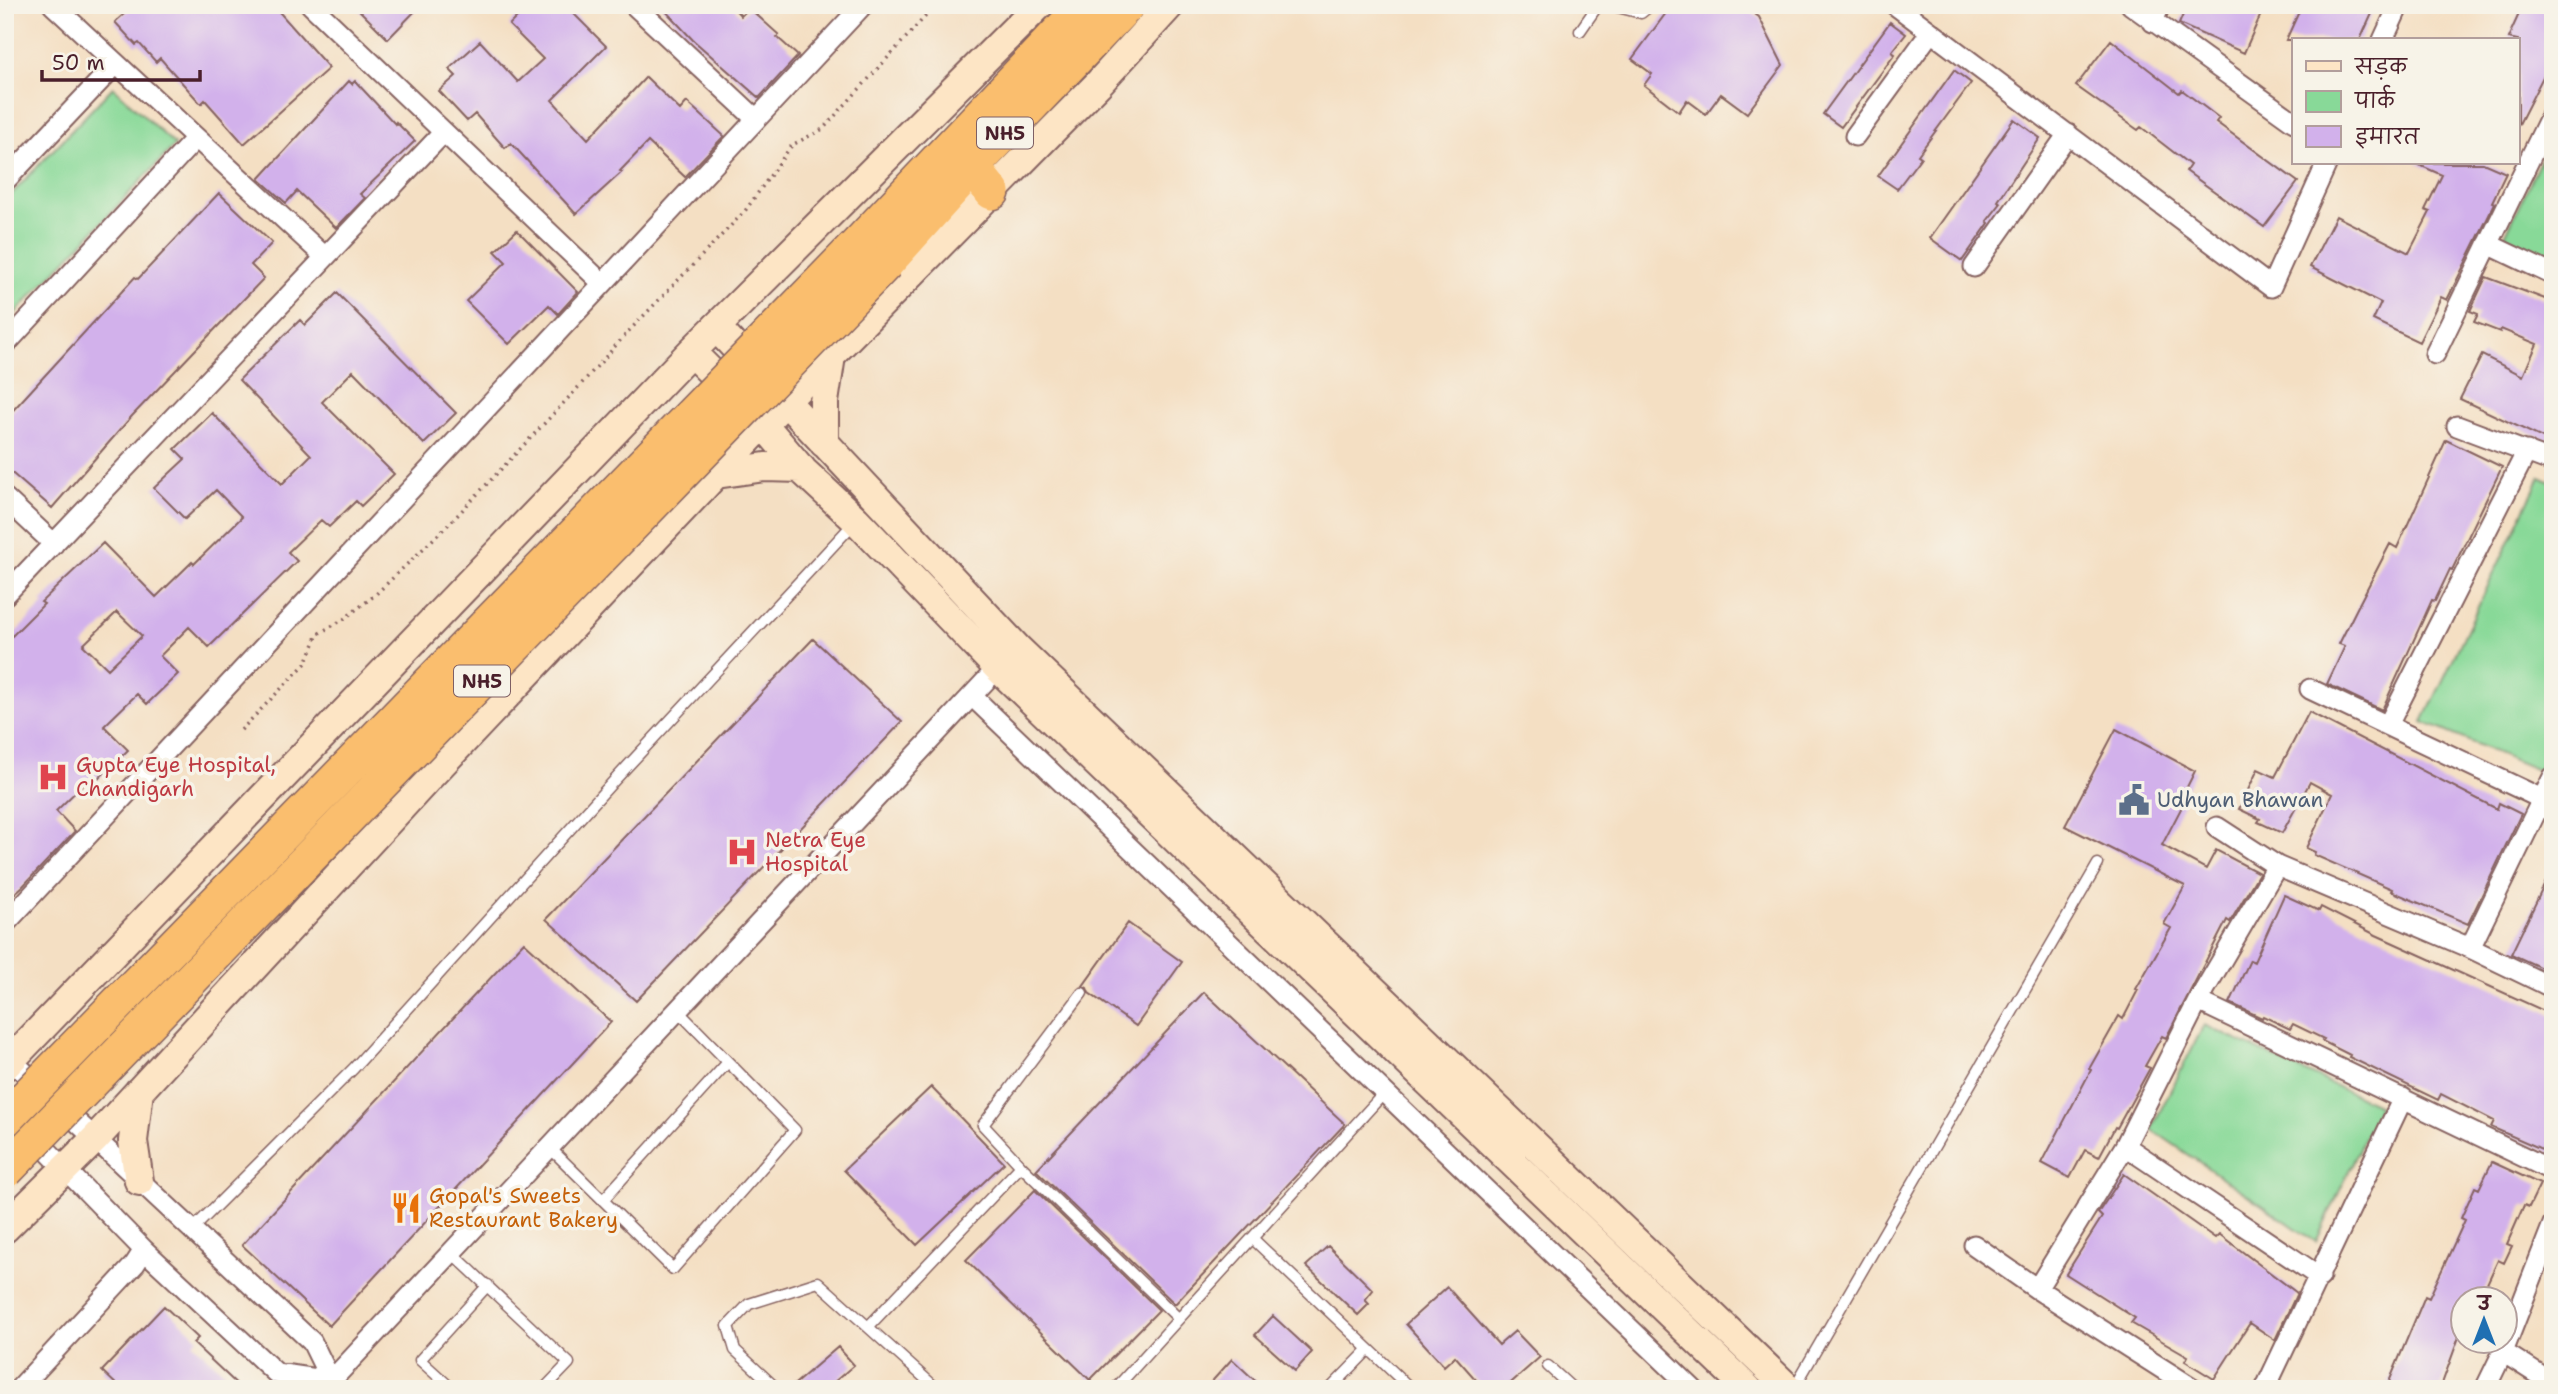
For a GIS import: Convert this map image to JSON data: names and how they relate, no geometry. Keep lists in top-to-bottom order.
{
  "streets": {
    "highway": ["NH5"]
  },
  "places": {
    "hospital": ["Gupta Eye Hospital, Chandigarh", "Netra Eye Hospital"],
    "public building": ["Udhyan Bhawan"],
    "restaurant": ["Gopal's Sweets Restaurant Bakery"]
  },
  "legend": ["सड़क", "पार्क", "इमारत"],
  "scale_bar": "50 m",
  "north": "top"
}
